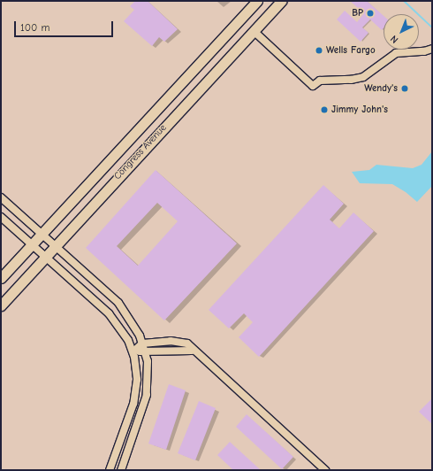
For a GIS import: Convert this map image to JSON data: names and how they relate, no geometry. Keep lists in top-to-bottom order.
{
  "streets": {
    "main road": ["Congress Avenue"]
  },
  "places": [
    "BP",
    "Wells Fargo",
    "Wendy's",
    "Jimmy John's"
  ],
  "scale_bar": "100 m",
  "north": "bottom left"
}
